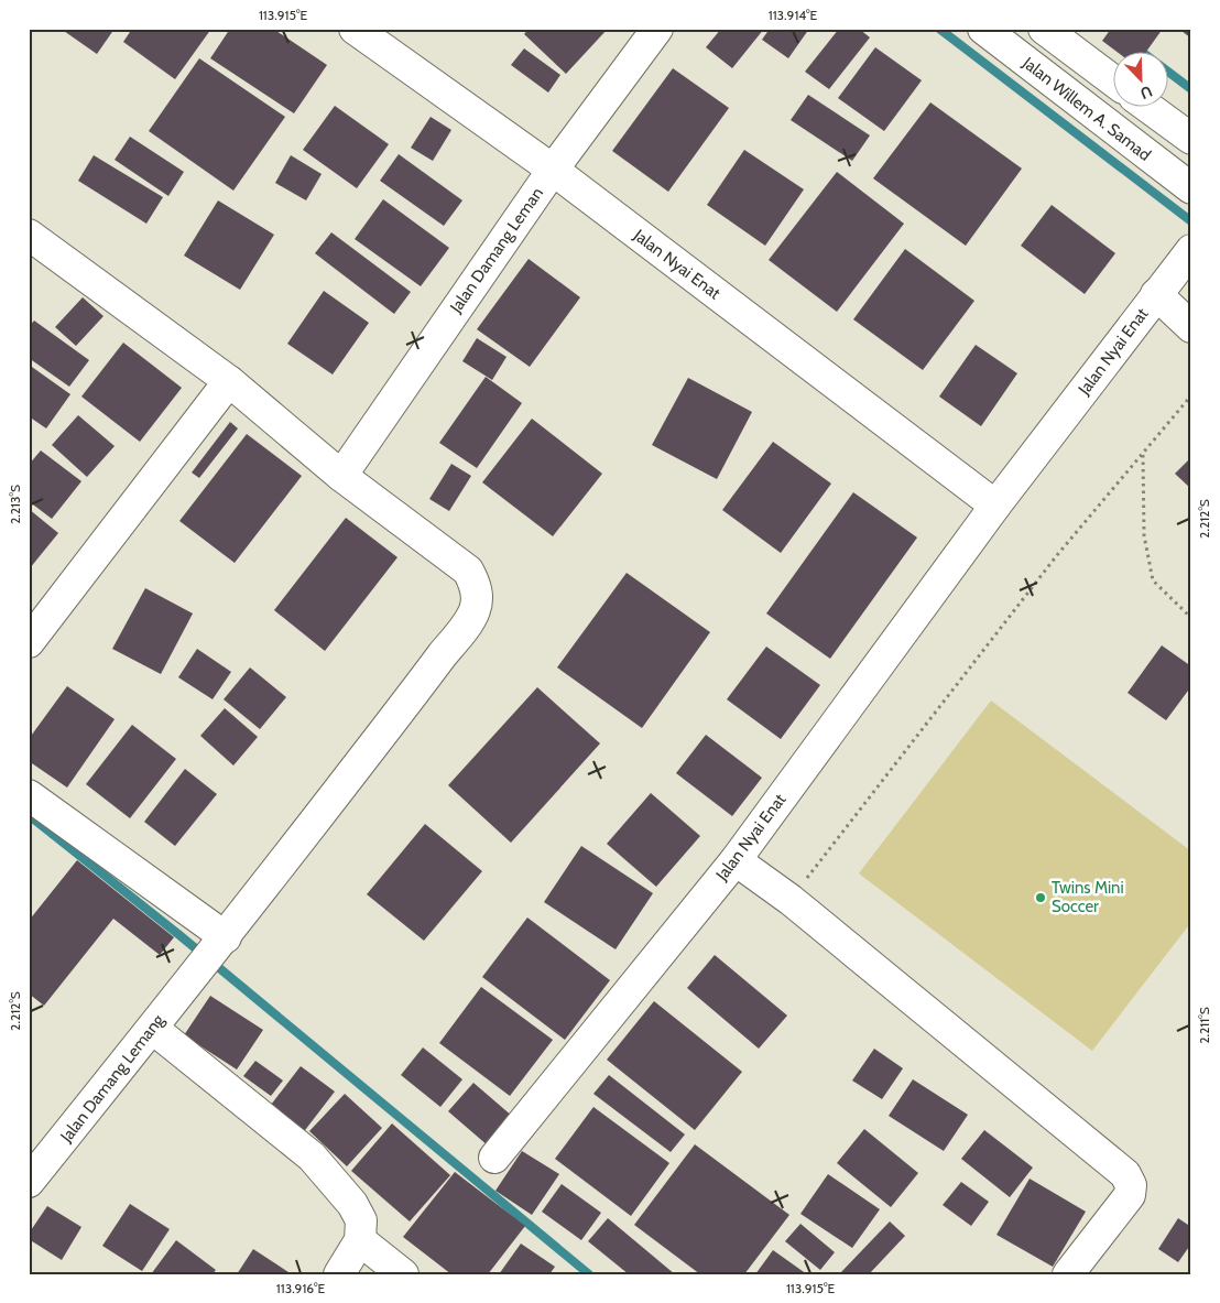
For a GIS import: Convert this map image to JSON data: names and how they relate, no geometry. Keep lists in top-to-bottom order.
{
  "streets": {
    "street": [
      "Jalan Willem A. Samad",
      "Jalan Damang Leman",
      "Jalan Nyai Enat",
      "Jalan Damang Lemang"
    ]
  },
  "crossings": [
    ["Jalan Damang Leman", "Jalan Nyai Enat"],
    ["Jalan Damang Leman", "Jalan Damang Lemang"]
  ],
  "places": ["Twins Mini Soccer"],
  "north": "bottom right",
  "coordinates": [
    "113.915°E",
    "113.914°E",
    "2.213°S",
    "2.212°S",
    "2.211°S",
    "113.916°E"
  ]
}
